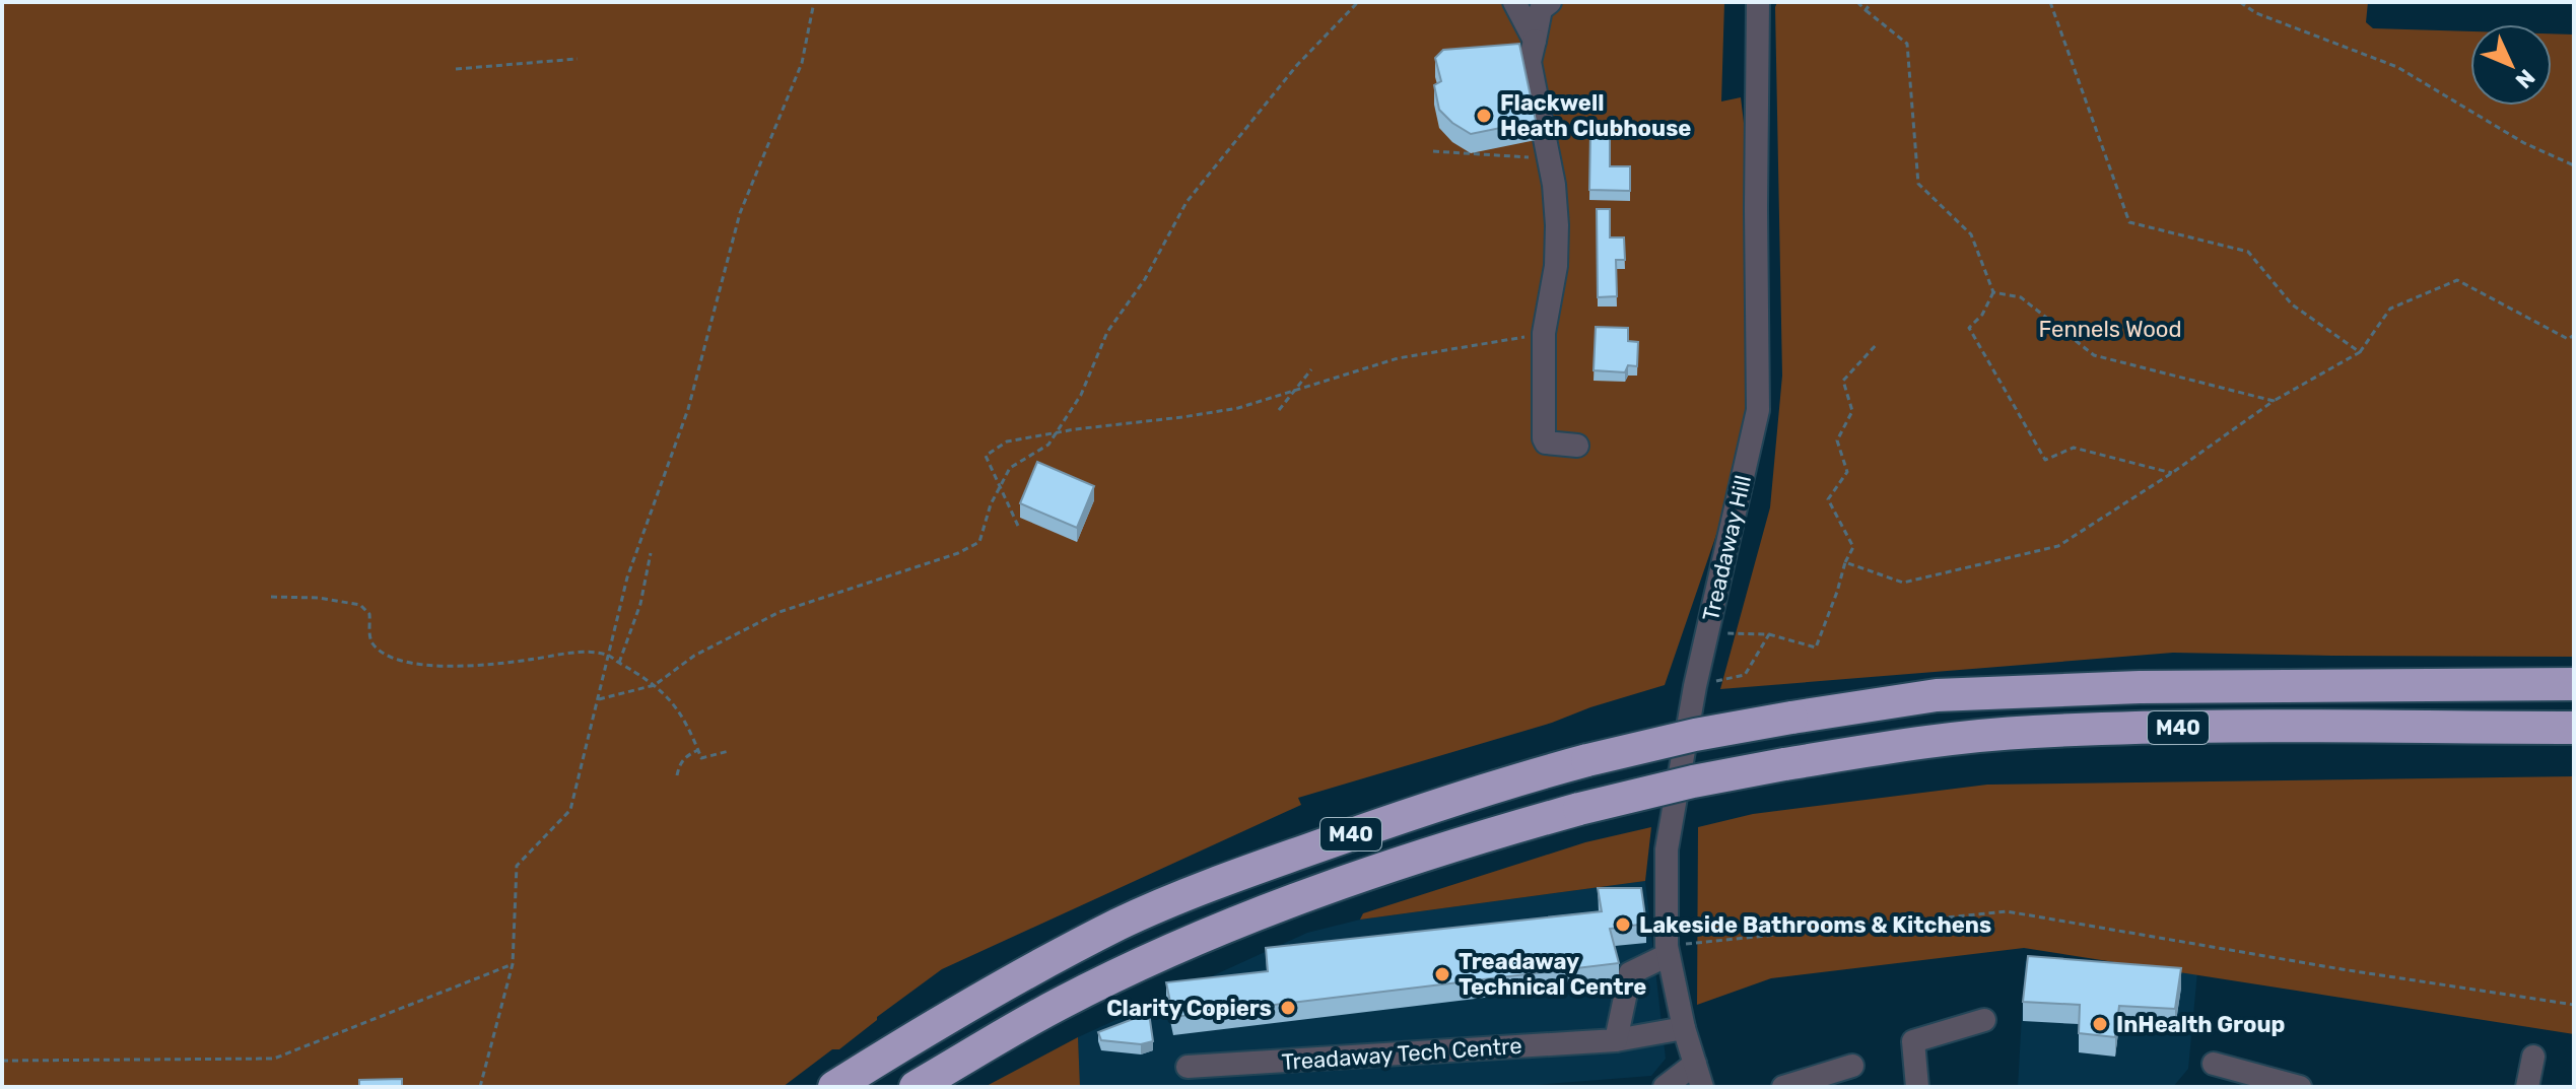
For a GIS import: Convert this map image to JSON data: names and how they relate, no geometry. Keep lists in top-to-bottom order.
{
  "streets": {
    "highway": ["M40"],
    "street": ["Treadaway Hill", "Treadaway Tech Centre"]
  },
  "crossings": [
    ["Treadaway Hill", "Treadaway Tech Centre"]
  ],
  "parks": ["Fennels Wood"],
  "places": [
    "Flackwell Heath Clubhouse",
    "Lakeside Bathrooms & Kitchens",
    "Treadaway Technical Centre",
    "Clarity Copiers",
    "InHealth Group"
  ],
  "north": "bottom right"
}
